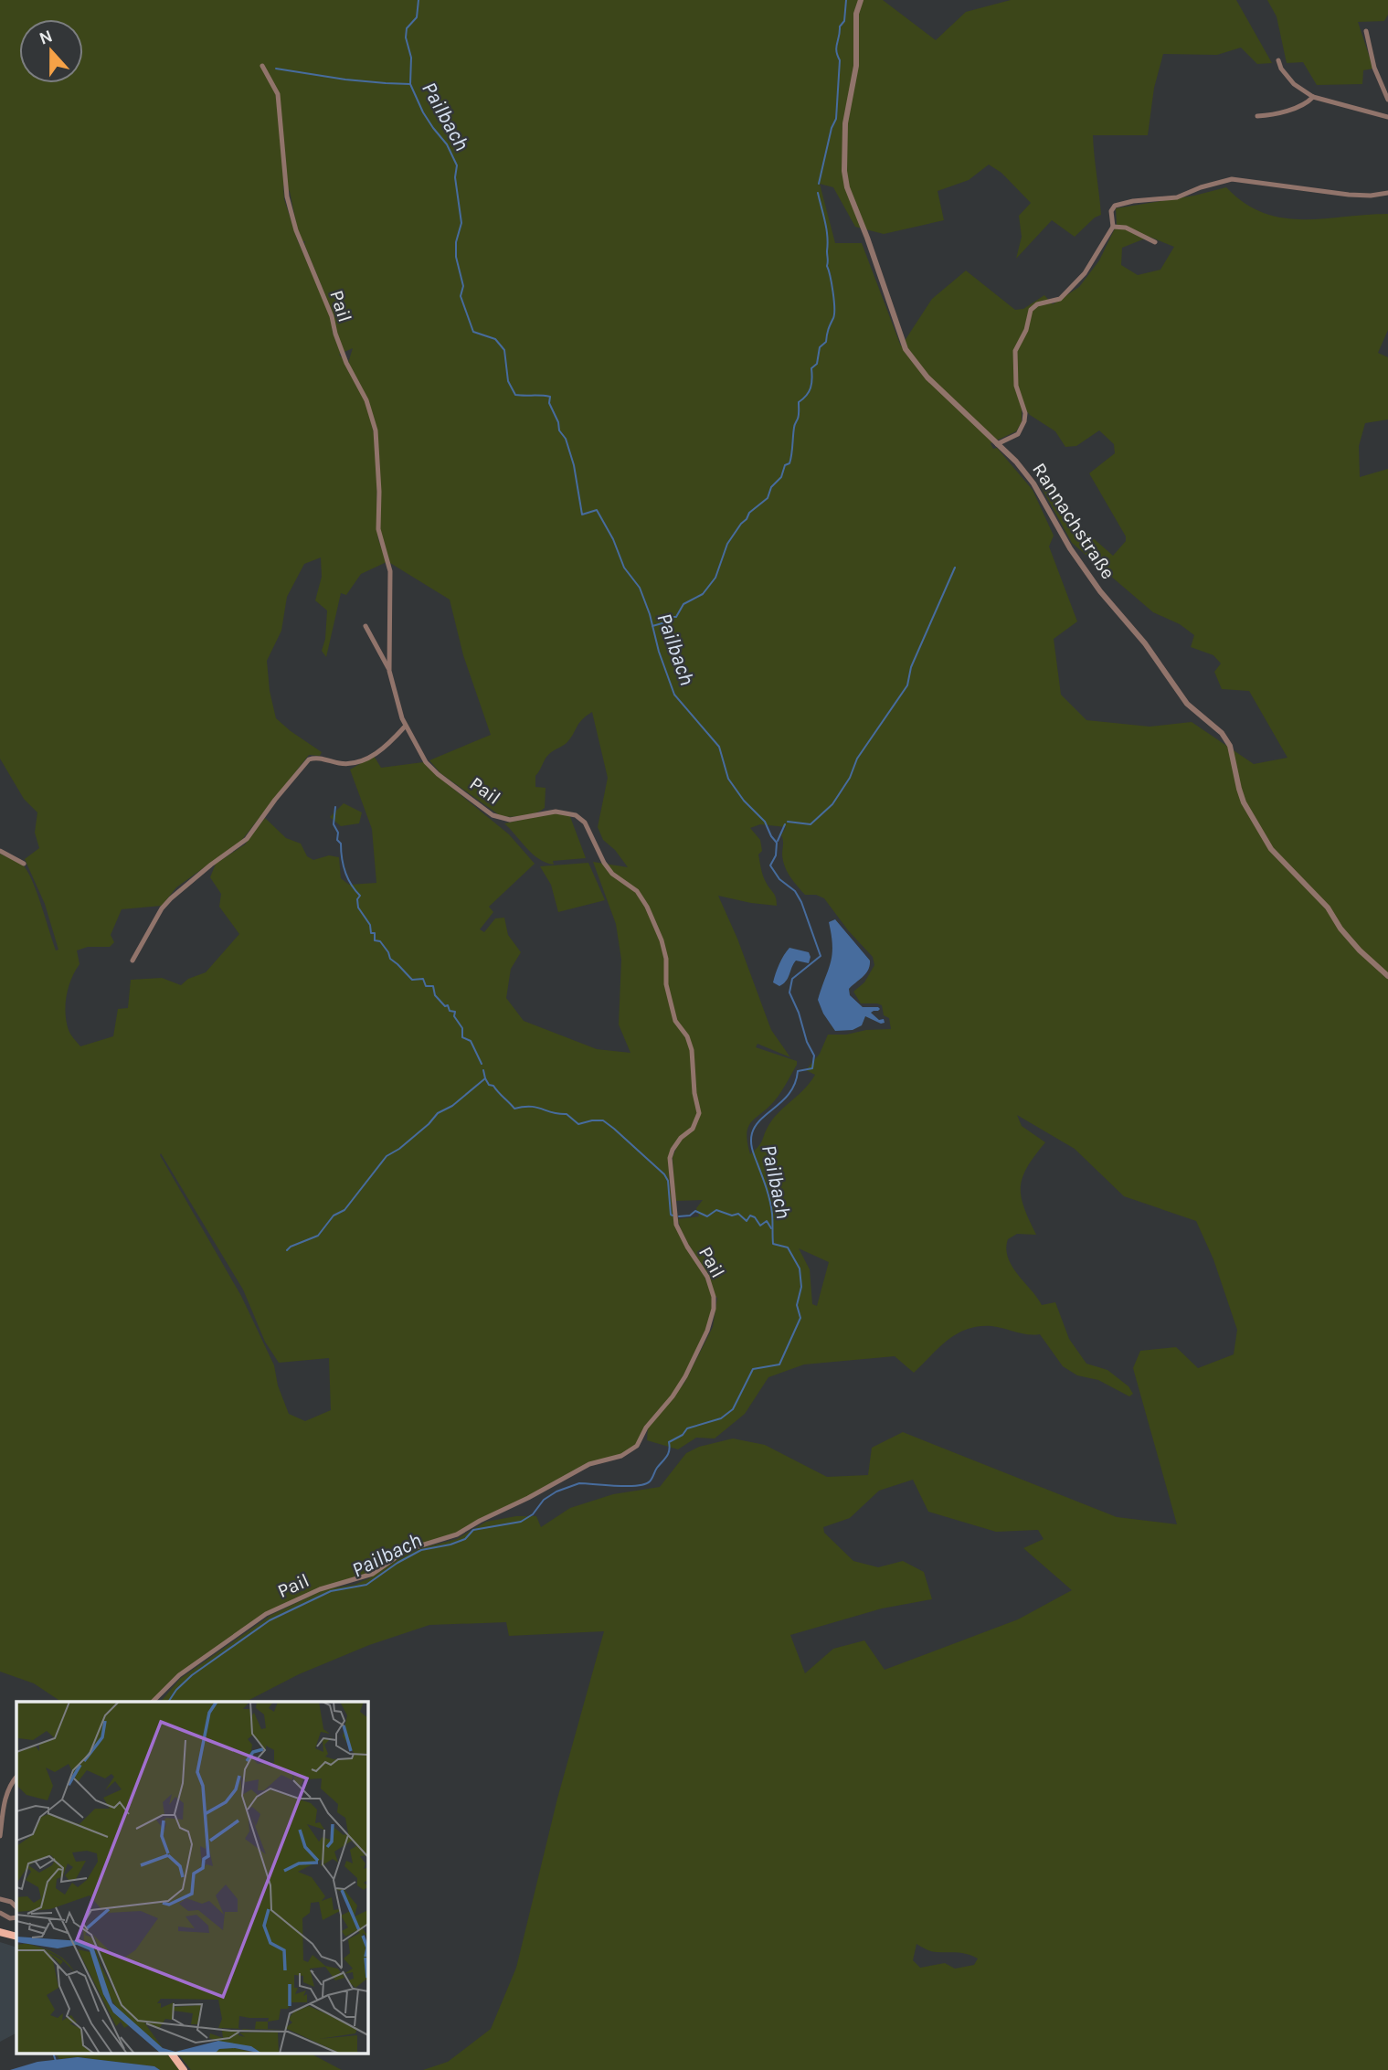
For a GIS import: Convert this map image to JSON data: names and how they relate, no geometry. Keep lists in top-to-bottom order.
{
  "streets": {
    "street": ["Pail", "Rannachstraße"]
  },
  "water": ["Pailbach"],
  "north": "top"
}
